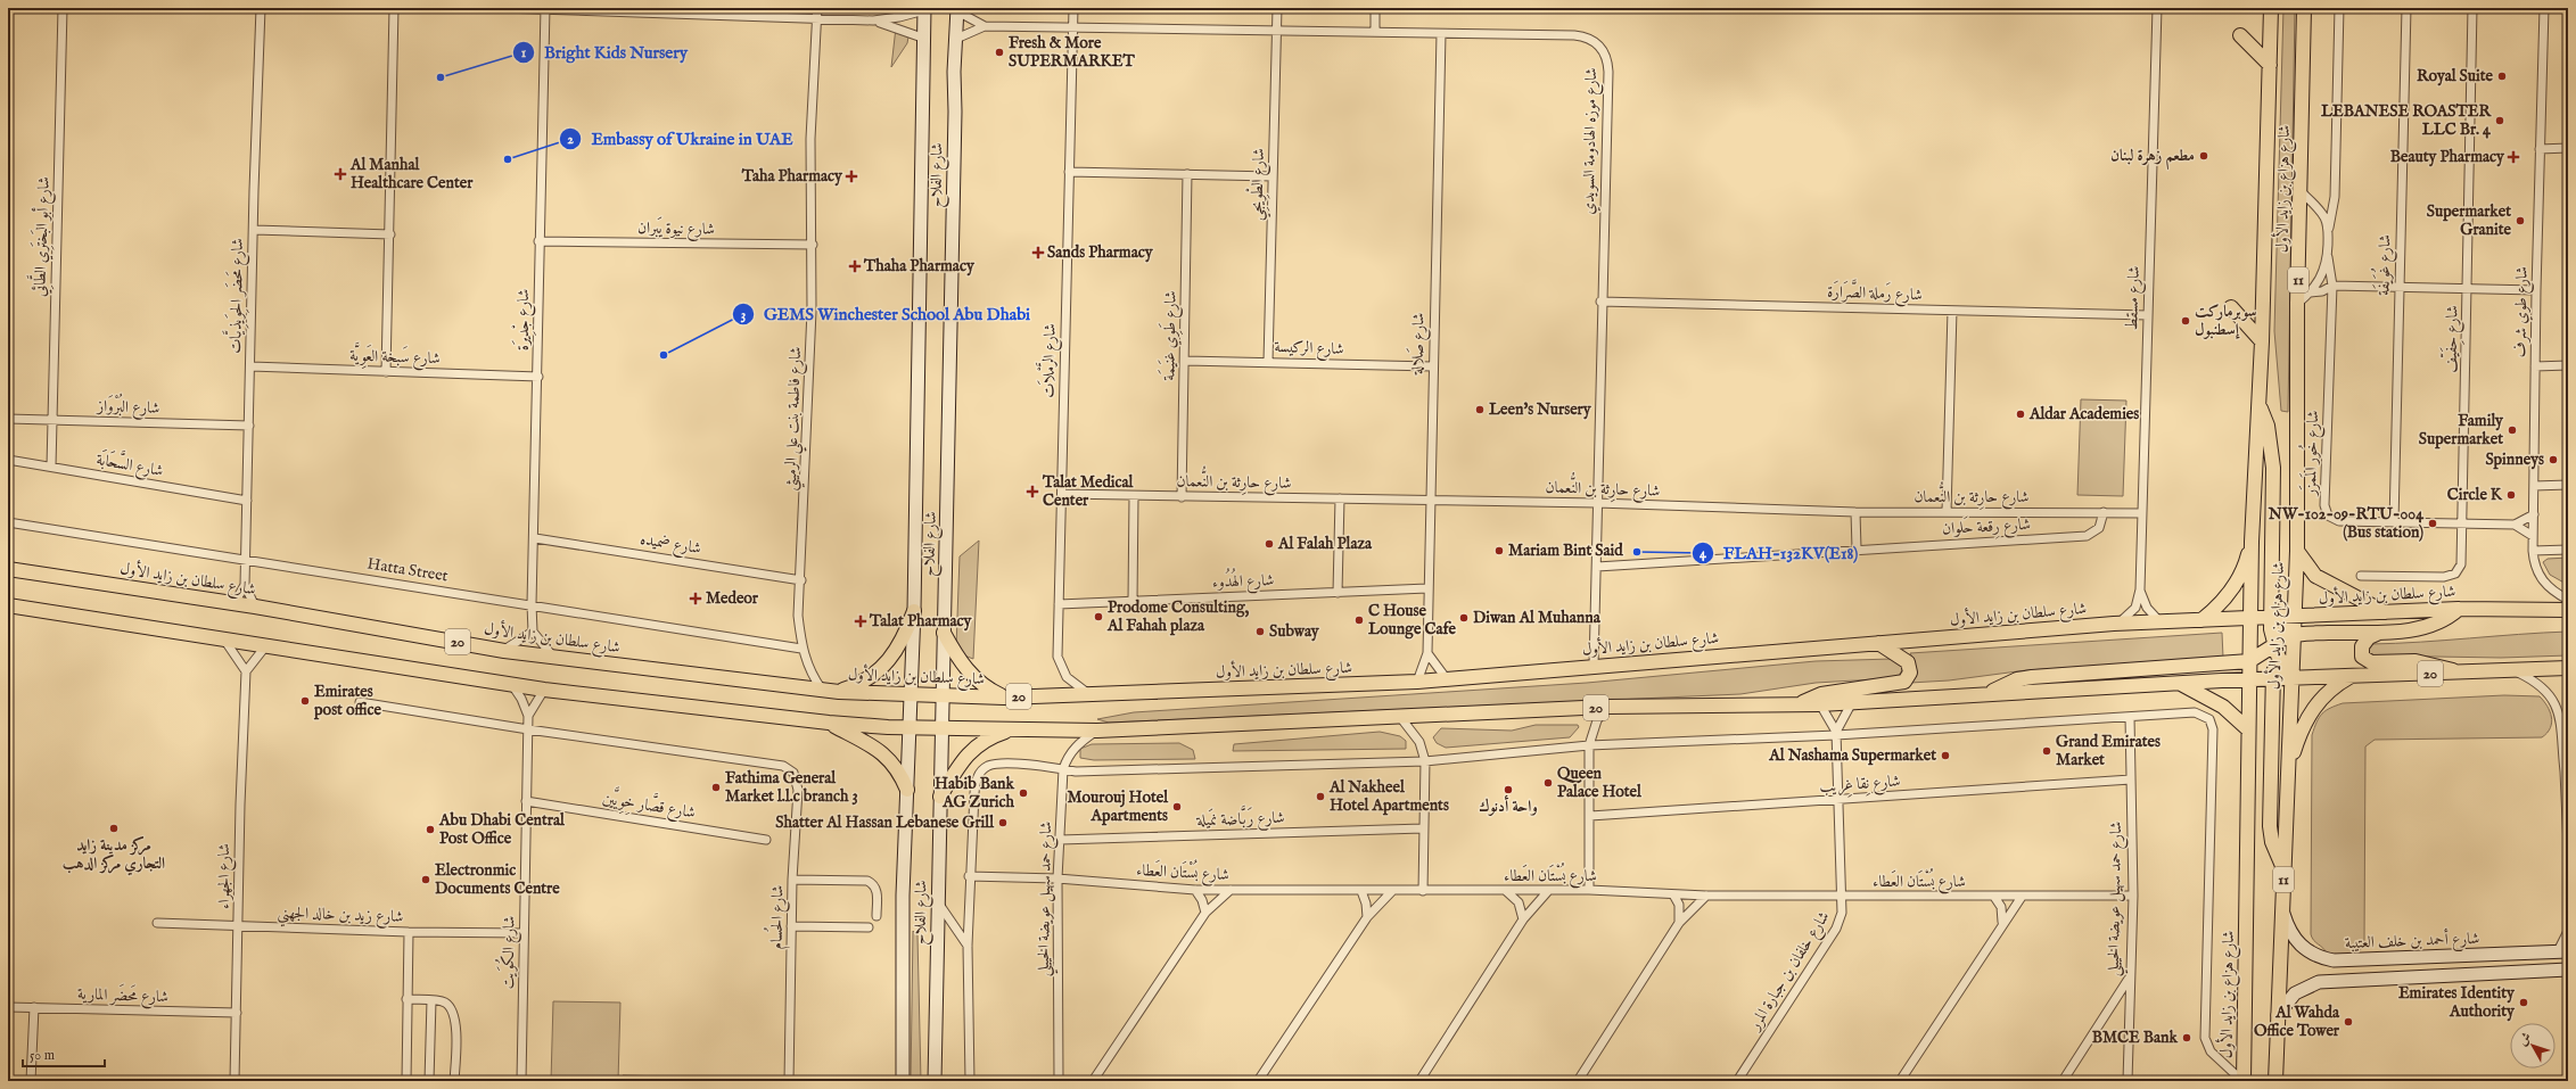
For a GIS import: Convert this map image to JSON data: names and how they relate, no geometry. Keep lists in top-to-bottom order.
{
  "streets": {
    "main road": [
      "شارع الفلاح",
      "شارع هزاع بن زايد الأول",
      "11",
      "شارع سلطان بن زايد الأول",
      "20",
      "شارع أحمد بن خلف العتيبة"
    ],
    "street": [
      "شارع موزه الهادومة السويدي",
      "شارع الطْوِيجِي",
      "شارع نيوة يَبران",
      "شارع أبو البَختَرِي الطَّائِي",
      "شارع غُوَيفَة",
      "شارع رَملة الصَّرَارَة",
      "شارع مَحضَر الحِوَيذِيَّات",
      "شارع مسقط",
      "شارع طوي شرف",
      "شارع جْدِيرَة",
      "شارع طَوِي غنَيمَة",
      "شارع حِفَيّف",
      "شارع صَلالة",
      "شارع الركيسة",
      "شارع سَبخة العَوِيَّة",
      "شارع الرَّمْلاَت",
      "شارع البُرْوَاز",
      "شارع فاطمة بنت علي الرميثي",
      "شارع خُور المَمزَر",
      "شارع السَّحَابَة",
      "شارع حارِثة بن النُّعمان",
      "شارع رِقعة حَلوان",
      "شارع ضميده",
      "Hatta Street",
      "شارع الهُدُوء",
      "شارع نِقا غِريب",
      "شارع قصَّار خِوِيَّين",
      "شارع رَبَّاضة نمَيلة",
      "شارع بُسْتَان العَطاء",
      "شارع الجهراء",
      "شارع حمد سهيل عويضة الخييلي",
      "شارع زيد بن خالد الجهني",
      "شارع الحُسام",
      "شارع الكُوَيت",
      "شارع خلفان بن جبارة المرر",
      "شارع مَحضَر المارية"
    ]
  },
  "crossings": [
    ["شارع موزه الهادومة السويدي", "شارع الفلاح"],
    ["شارع موزه الهادومة السويدي", "شارع الطْوِيجِي"],
    ["شارع موزه الهادومة السويدي", "شارع رَملة الصَّرَارَة"],
    ["شارع موزه الهادومة السويدي", "شارع صَلالة"],
    ["شارع موزه الهادومة السويدي", "شارع الرَّمْلاَت"],
    ["شارع موزه الهادومة السويدي", "شارع حارِثة بن النُّعمان"],
    ["شارع موزه الهادومة السويدي", "شارع رِقعة حَلوان"],
    ["شارع موزه الهادومة السويدي", "شارع سلطان بن زايد الأول"],
    ["شارع الفلاح", "شارع سلطان بن زايد الأول"],
    ["شارع الفلاح", "20"],
    ["شارع الطْوِيجِي", "شارع الركيسة"],
    ["شارع هزاع بن زايد الأول", "شارع سلطان بن زايد الأول"],
    ["شارع هزاع بن زايد الأول", "20"],
    ["شارع هزاع بن زايد الأول", "شارع أحمد بن خلف العتيبة"],
    ["شارع نيوة يَبران", "شارع جْدِيرَة"],
    ["شارع نيوة يَبران", "شارع فاطمة بنت علي الرميثي"],
    ["شارع أبو البَختَرِي الطَّائِي", "شارع البُرْوَاز"],
    ["شارع أبو البَختَرِي الطَّائِي", "شارع السَّحَابَة"],
    ["شارع غُوَيفَة", "شارع خُور المَمزَر"],
    ["شارع رَملة الصَّرَارَة", "شارع مسقط"],
    ["شارع مَحضَر الحِوَيذِيَّات", "شارع سَبخة العَوِيَّة"],
    ["شارع مَحضَر الحِوَيذِيَّات", "شارع البُرْوَاز"],
    ["شارع مَحضَر الحِوَيذِيَّات", "شارع السَّحَابَة"],
    ["شارع مَحضَر الحِوَيذِيَّات", "Hatta Street"],
    ["شارع مَحضَر الحِوَيذِيَّات", "شارع سلطان بن زايد الأول"],
    ["شارع مسقط", "شارع حارِثة بن النُّعمان"],
    ["شارع مسقط", "شارع سلطان بن زايد الأول"],
    ["شارع طوي شرف", "شارع خُور المَمزَر"],
    ["شارع جْدِيرَة", "شارع سَبخة العَوِيَّة"],
    ["شارع جْدِيرَة", "شارع ضميده"],
    ["شارع جْدِيرَة", "Hatta Street"],
    ["شارع طَوِي غنَيمَة", "شارع الركيسة"],
    ["شارع طَوِي غنَيمَة", "شارع حارِثة بن النُّعمان"],
    ["شارع حِفَيّف", "شارع خُور المَمزَر"],
    ["شارع صَلالة", "شارع الركيسة"],
    ["شارع صَلالة", "شارع حارِثة بن النُّعمان"],
    ["شارع صَلالة", "شارع سلطان بن زايد الأول"],
    ["شارع صَلالة", "شارع الهُدُوء"],
    ["شارع الرَّمْلاَت", "شارع حارِثة بن النُّعمان"],
    ["شارع الرَّمْلاَت", "شارع سلطان بن زايد الأول"],
    ["شارع الرَّمْلاَت", "شارع الهُدُوء"],
    ["شارع فاطمة بنت علي الرميثي", "شارع ضميده"],
    ["شارع فاطمة بنت علي الرميثي", "Hatta Street"],
    ["شارع فاطمة بنت علي الرميثي", "شارع سلطان بن زايد الأول"],
    ["شارع حارِثة بن النُّعمان", "شارع رِقعة حَلوان"],
    ["20", "شارع حمد سهيل عويضة الخييلي"],
    ["20", "شارع الكُوَيت"],
    ["20", "شارع خلفان بن جبارة المرر"],
    ["شارع نِقا غِريب", "شارع حمد سهيل عويضة الخييلي"],
    ["شارع نِقا غِريب", "شارع خلفان بن جبارة المرر"],
    ["شارع قصَّار خِوِيَّين", "شارع الكُوَيت"],
    ["شارع رَبَّاضة نمَيلة", "شارع حمد سهيل عويضة الخييلي"],
    ["شارع بُسْتَان العَطاء", "شارع حمد سهيل عويضة الخييلي"],
    ["شارع بُسْتَان العَطاء", "شارع خلفان بن جبارة المرر"],
    ["شارع الجهراء", "شارع زيد بن خالد الجهني"],
    ["شارع الجهراء", "شارع مَحضَر المارية"],
    ["شارع زيد بن خالد الجهني", "شارع الكُوَيت"],
    ["شارع الحُسام", "شارع الكُوَيت"]
  ],
  "places": {
    "other": [
      "Fresh & More SUPERMARKET",
      "Royal Suite",
      "Bright Kids Nursery",
      "LEBANESE ROASTER LLC Br. 4",
      "مطعم زهرة لبنان",
      "Embassy of Ukraine in UAE",
      "Supermarket Granite",
      "سوبرماركت إسطنبول",
      "GEMS Winchester School Abu Dhabi",
      "Leen's Nursery",
      "Aldar Academies",
      "Family Supermarket",
      "Spinneys",
      "Circle K",
      "NW-102-09-RTU-004 (Bus station)",
      "Al Falah Plaza",
      "Mariam Bint Said",
      "FLAH-132KV(E18)",
      "Prodome Consulting, Al Fahah plaza",
      "Diwan Al Muhanna",
      "C House Lounge Cafe",
      "Subway",
      "Emirates post office",
      "Grand Emirates Market",
      "Al Nashama Supermarket",
      "Queen Palace Hotel",
      "Fathima General Market l.l.c branch 3",
      "واحة أدنوك",
      "Habib Bank AG Zurich",
      "Al Nakheel Hotel Apartments",
      "Mourouj Hotel Apartments",
      "Shatter Al Hassan Lebanese Grill",
      "مركز مدينة زايد التجاري مركز الدهب",
      "Abu Dhabi Central Post Office",
      "Electronmic Documents Centre",
      "Emirates Identity Authority",
      "Al Wahda Office Tower",
      "BMCE Bank"
    ],
    "health": [
      "Beauty Pharmacy",
      "Al Manhal Healthcare Center",
      "Taha Pharmacy",
      "Sands Pharmacy",
      "Thaha Pharmacy",
      "Talat Medical Center",
      "Medeor",
      "Talat Pharmacy"
    ]
  },
  "scale_bar": "50 m",
  "north": "top left"
}
